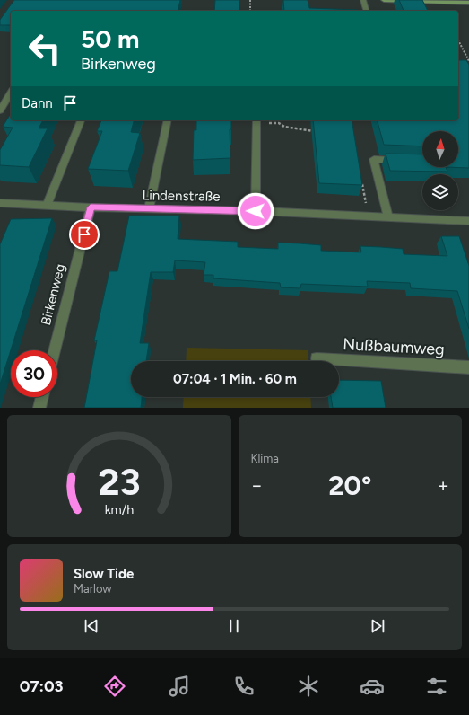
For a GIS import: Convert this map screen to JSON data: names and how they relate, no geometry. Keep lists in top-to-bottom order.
{
  "streets": {
    "street": ["Lindenstraße", "Birkenweg", "Nußbaumweg"]
  },
  "crossings": [
    ["Lindenstraße", "Birkenweg"]
  ],
  "north": "top",
  "page": {
    "turn": ["50 m", "Birkenweg"],
    "then": "Dann",
    "limit": "30",
    "trip": "07:04 · 1 Min. · 60 m",
    "tile": "Klima",
    "heat": ["−", "20°", "+"],
    "song": ["Slow Tide", "Marlow"],
    "tabs": "07:03",
    "gauge": ["23", "km/h"]
  }
}
